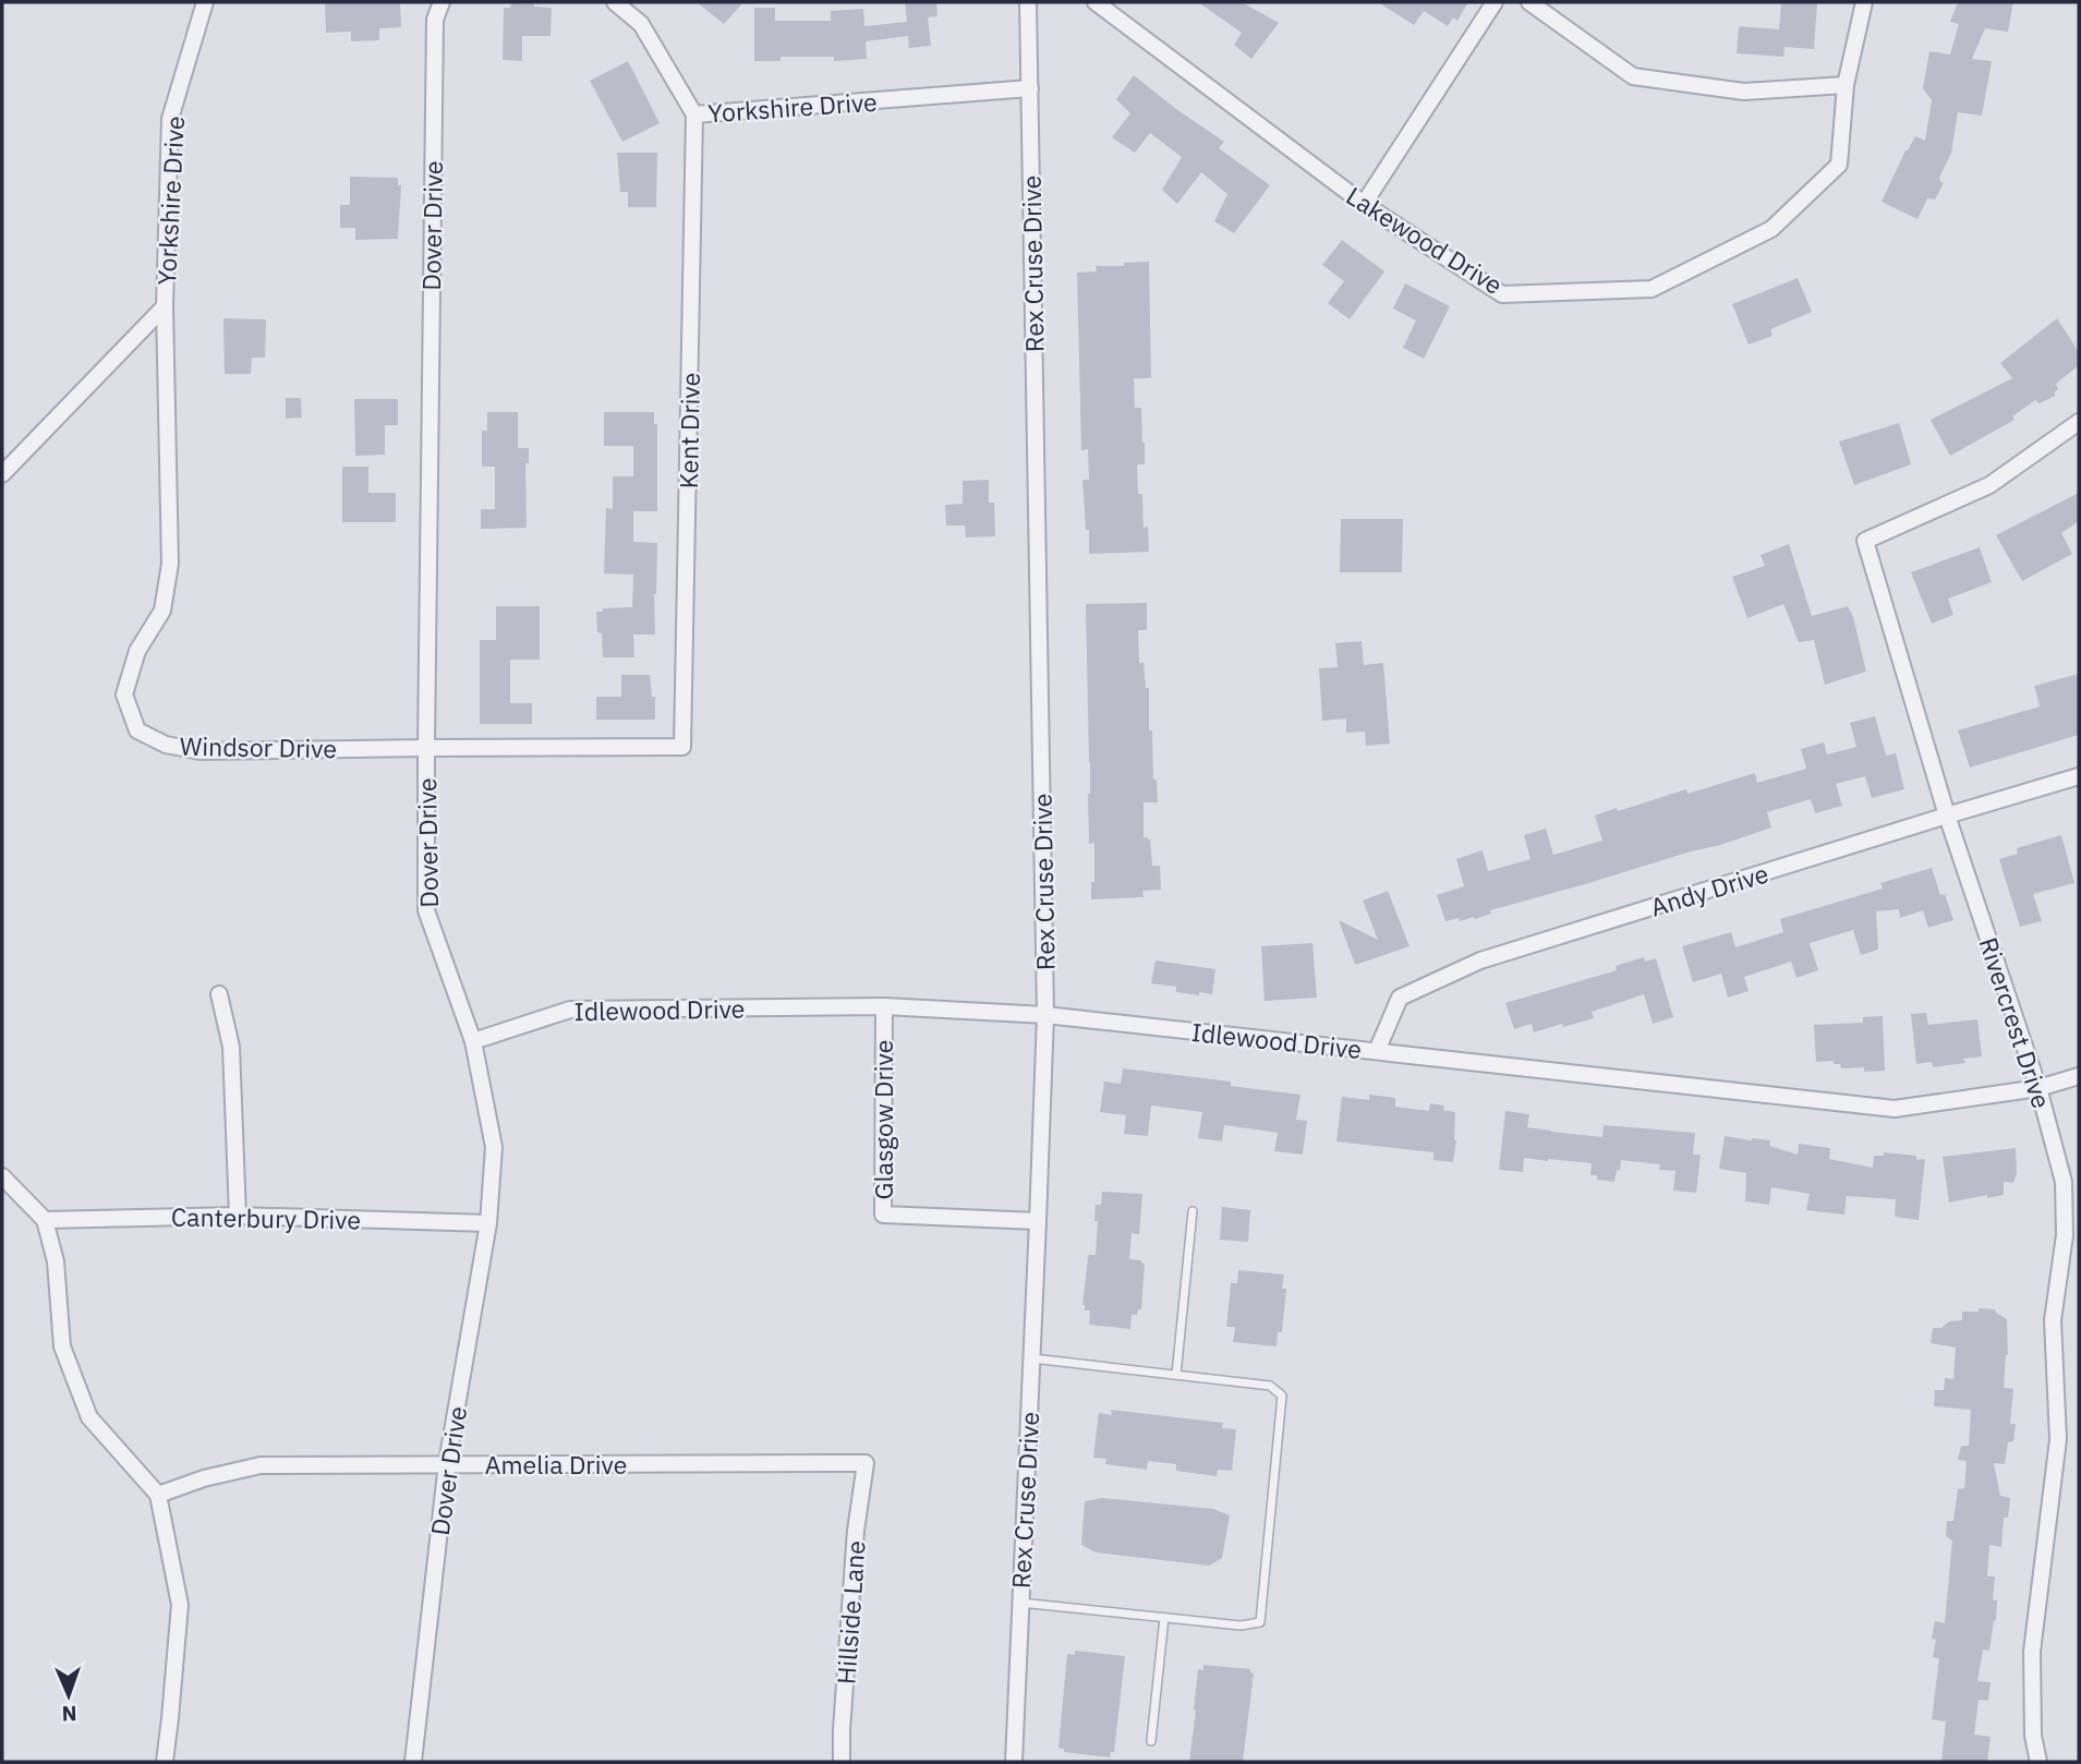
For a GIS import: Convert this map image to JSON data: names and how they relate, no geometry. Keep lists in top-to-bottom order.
{
  "streets": {
    "street": [
      "Yorkshire Drive",
      "Dover Drive",
      "Lakewood Drive",
      "Rex Cruse Drive",
      "Kent Drive",
      "Windsor Drive",
      "Andy Drive",
      "Idlewood Drive",
      "Rivercrest Drive",
      "Glasgow Drive",
      "Canterbury Drive",
      "Amelia Drive",
      "Hillside Lane"
    ]
  },
  "crossings": [
    ["Yorkshire Drive", "Rex Cruse Drive"],
    ["Yorkshire Drive", "Kent Drive"],
    ["Yorkshire Drive", "Windsor Drive"],
    ["Dover Drive", "Windsor Drive"],
    ["Dover Drive", "Idlewood Drive"],
    ["Dover Drive", "Canterbury Drive"],
    ["Dover Drive", "Amelia Drive"],
    ["Rex Cruse Drive", "Idlewood Drive"],
    ["Rex Cruse Drive", "Glasgow Drive"],
    ["Kent Drive", "Windsor Drive"],
    ["Andy Drive", "Idlewood Drive"],
    ["Andy Drive", "Rivercrest Drive"],
    ["Idlewood Drive", "Rivercrest Drive"],
    ["Idlewood Drive", "Glasgow Drive"],
    ["Amelia Drive", "Hillside Lane"]
  ],
  "north": "bottom"
}
